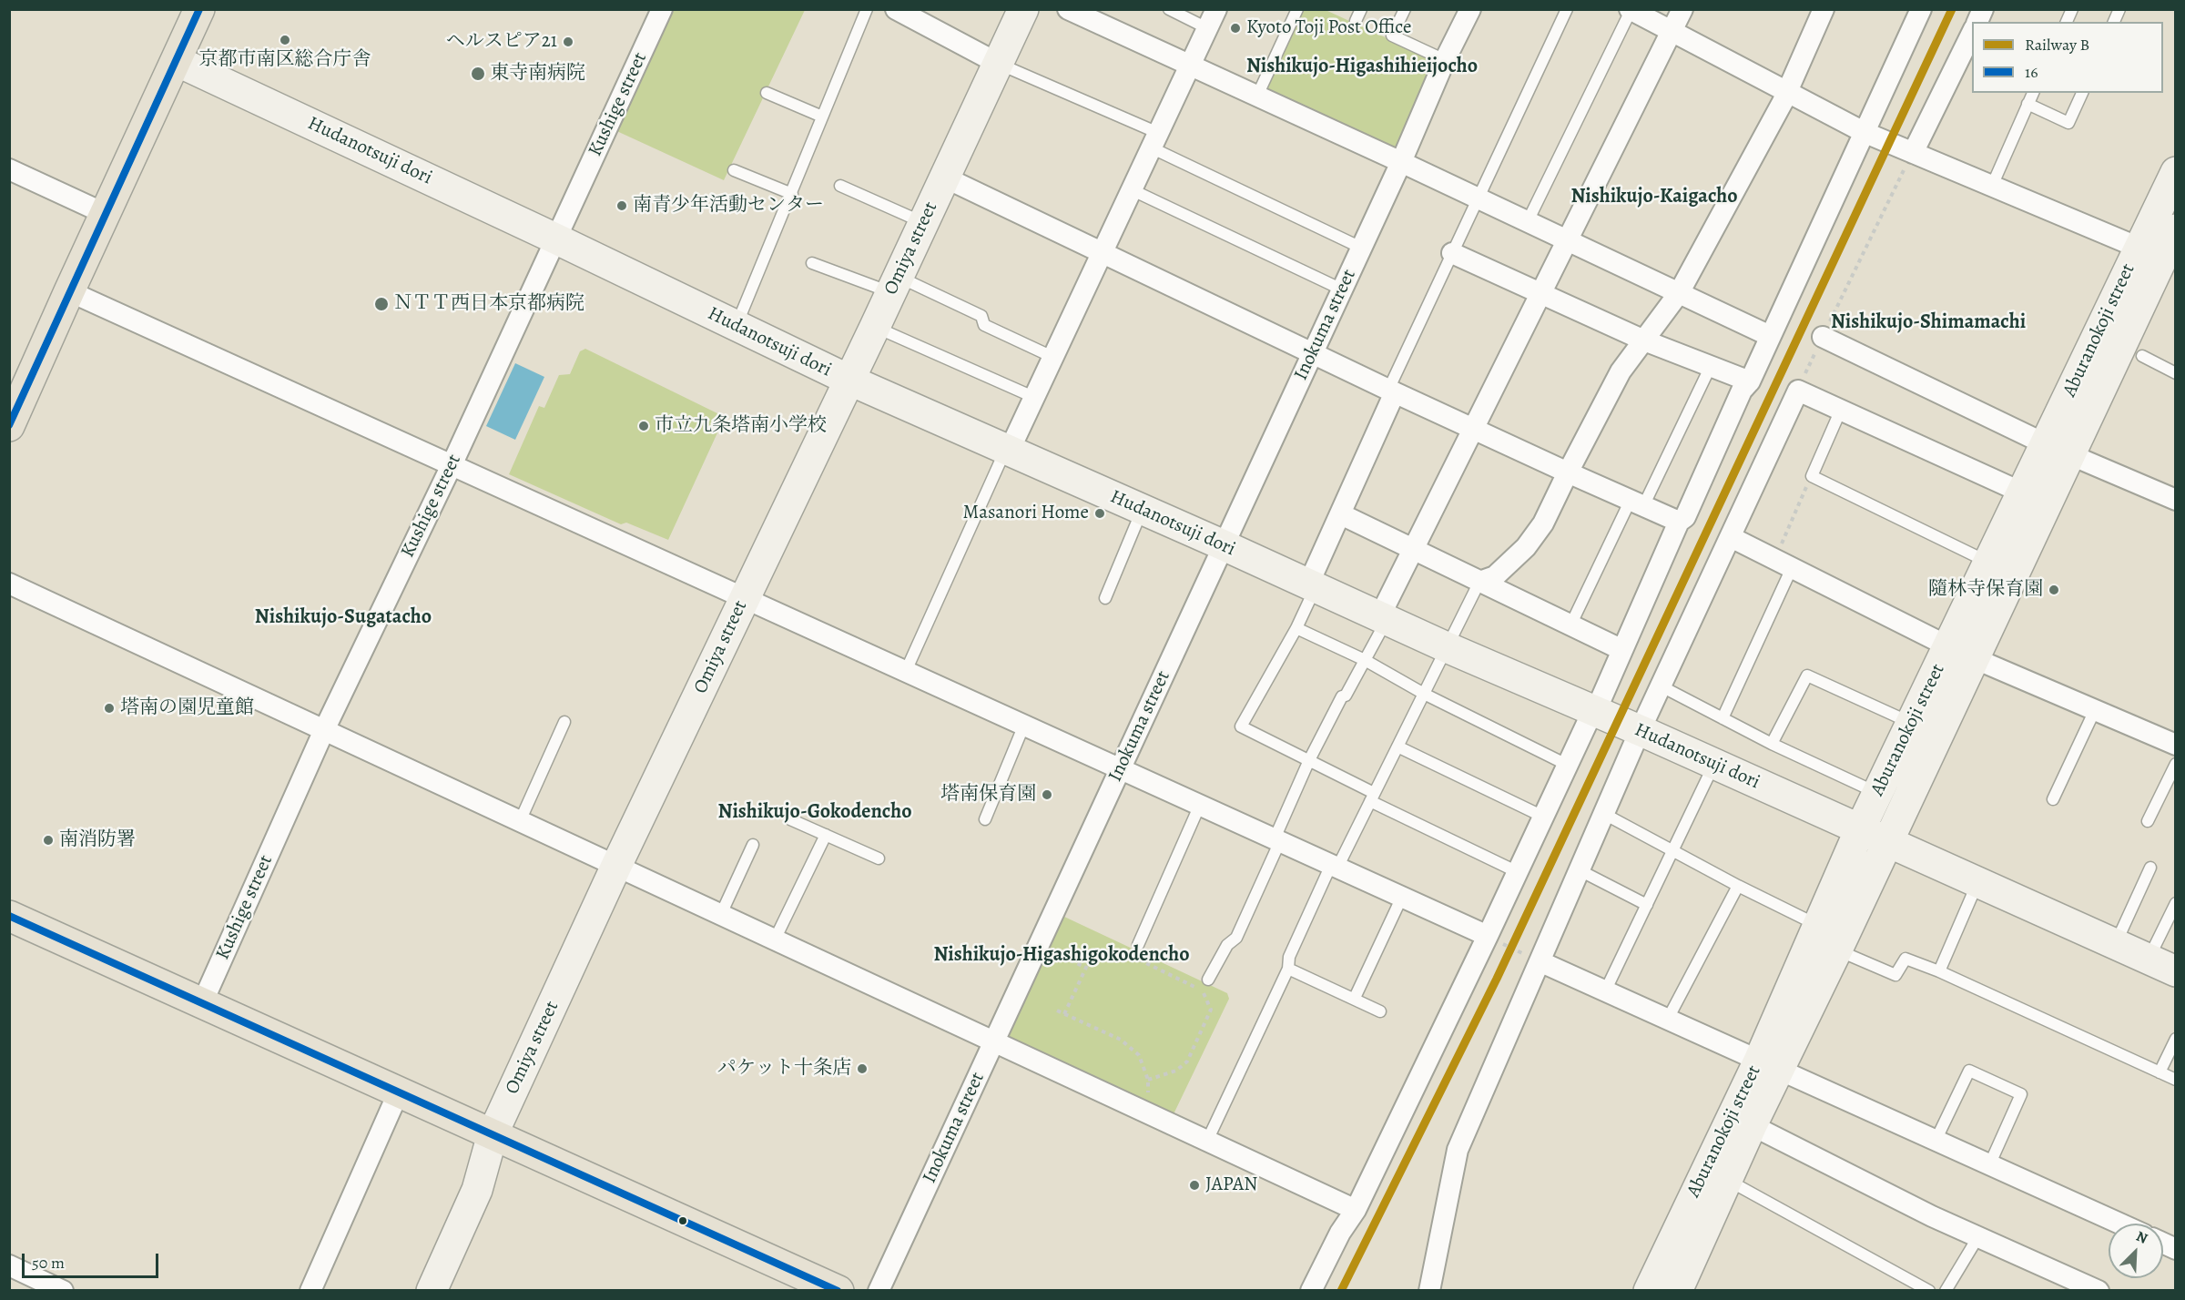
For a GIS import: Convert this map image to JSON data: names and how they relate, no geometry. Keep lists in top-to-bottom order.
{
  "streets": {
    "street": [
      "Kushige street",
      "Hudanotsuji dori",
      "Omiya street",
      "Inokuma street",
      "Aburanokoji street"
    ]
  },
  "crossings": [
    ["Kushige street", "Hudanotsuji dori"],
    ["Hudanotsuji dori", "Omiya street"],
    ["Hudanotsuji dori", "Inokuma street"],
    ["Hudanotsuji dori", "Aburanokoji street"]
  ],
  "districts": [
    "Nishikujo-Higashihieijocho",
    "Nishikujo-Kaigacho",
    "Nishikujo-Shimamachi",
    "Nishikujo-Sugatacho",
    "Nishikujo-Gokodencho",
    "Nishikujo-Higashigokodencho"
  ],
  "places": [
    "Kyoto Toji Post Office",
    "京都市南区総合庁舎",
    "ヘルスピア21",
    "東寺南病院",
    "南青少年活動センター",
    "ＮＴＴ西日本京都病院",
    "市立九条塔南小学校",
    "Masanori Home",
    "隨林寺保育園",
    "塔南の園児童館",
    "塔南保育園",
    "南消防署",
    "パケット十条店",
    "JAPAN"
  ],
  "lines": ["rail line B", "transit line 16"],
  "legend": ["Railway B", "16"],
  "scale_bar": "50 m",
  "north": "top right"
}
